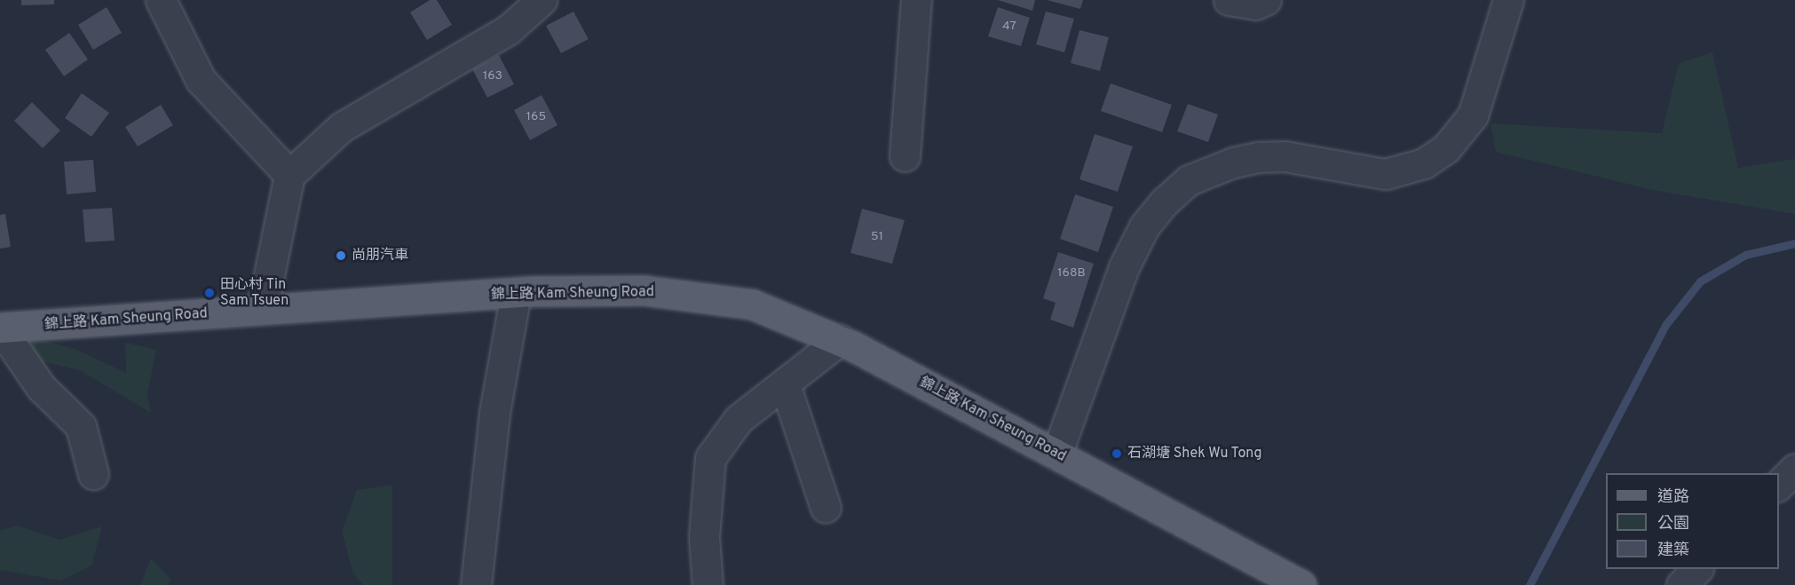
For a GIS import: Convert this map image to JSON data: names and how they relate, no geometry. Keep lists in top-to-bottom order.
{
  "streets": {
    "main road": ["錦上路 Kam Sheung Road"]
  },
  "places": ["尚朋汽車", "田心村 Tin Sam Tsuen", "石湖塘 Shek Wu Tong"],
  "house_numbers": [
    "47",
    "163",
    "165",
    "51",
    "168B"
  ],
  "legend": ["道路", "公園", "建築"]
}
